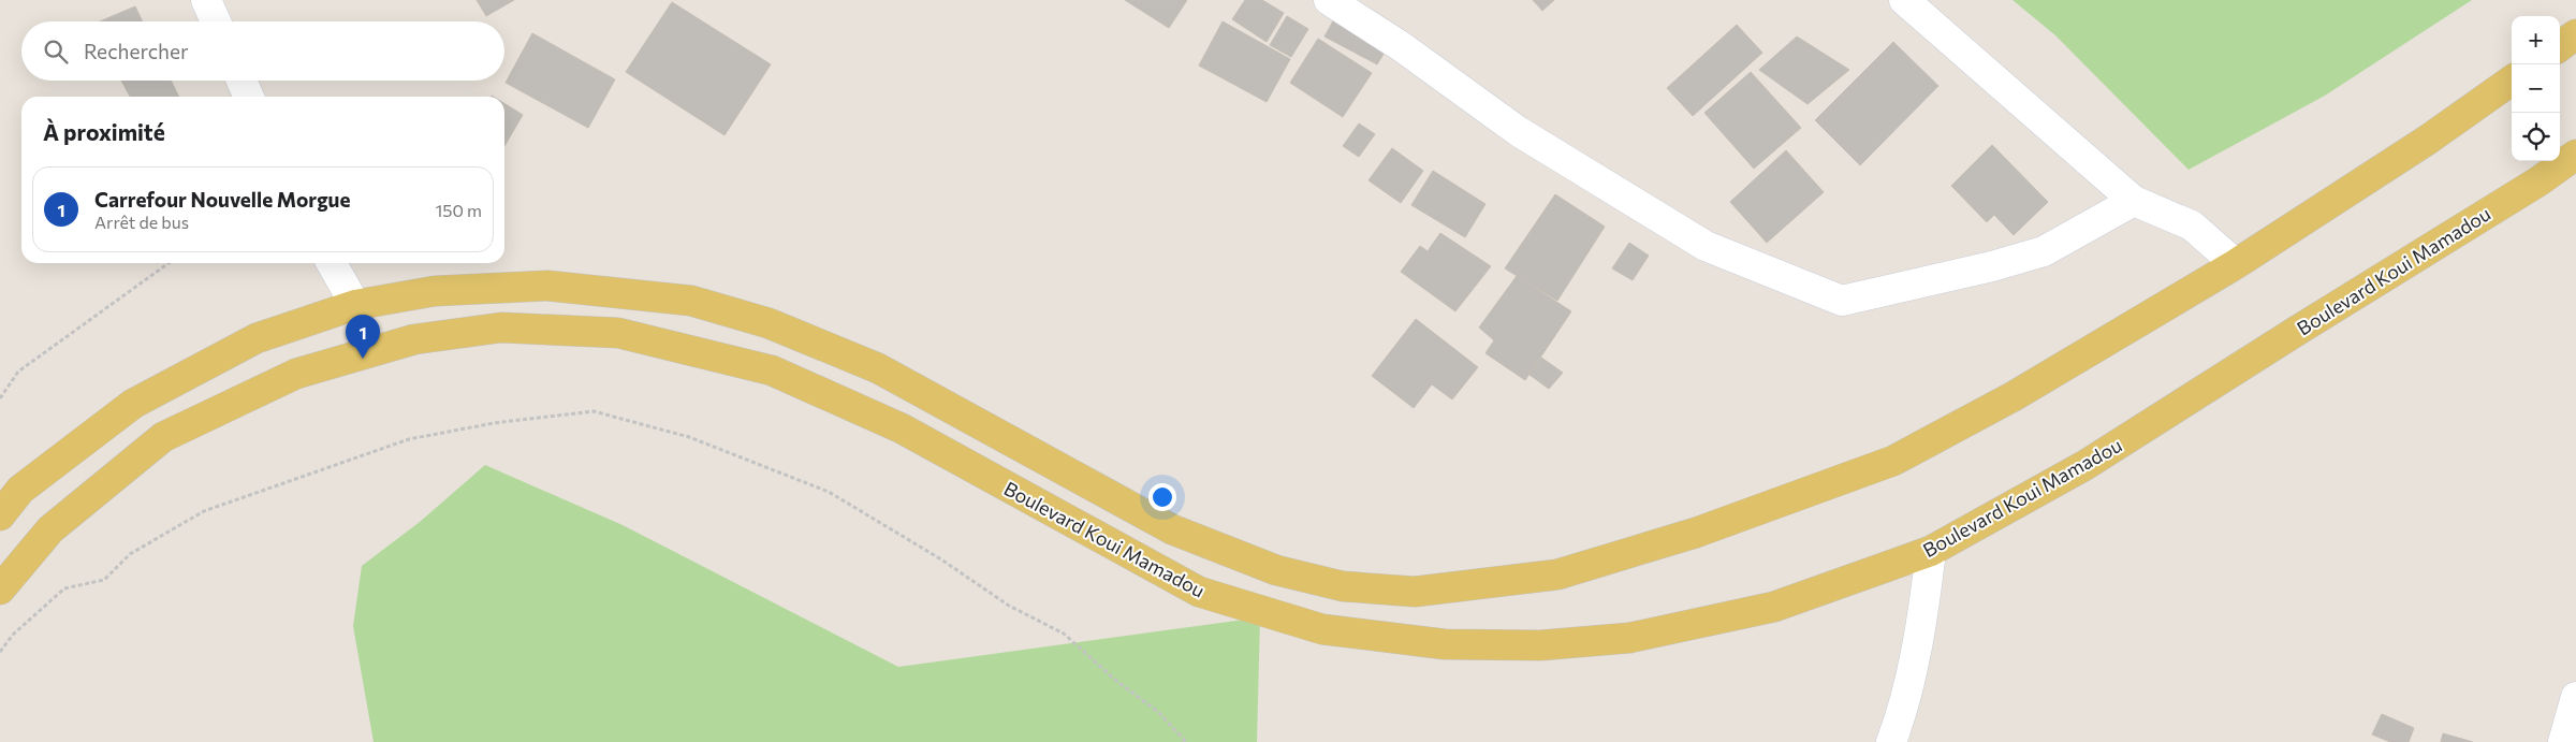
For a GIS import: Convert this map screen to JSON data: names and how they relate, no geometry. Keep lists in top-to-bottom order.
{
  "streets": {
    "main road": ["Boulevard Koui Mamadou"]
  },
  "page": {
    "map_buttons": ["+", "−"],
    "search": "Rechercher",
    "heading": "À proximité",
    "list": [
      {
        "mark": "1",
        "name": "Carrefour Nouvelle Morgue",
        "note": "Arrêt de bus",
        "value": "150 m"
      }
    ],
    "pins": "1"
  }
}
